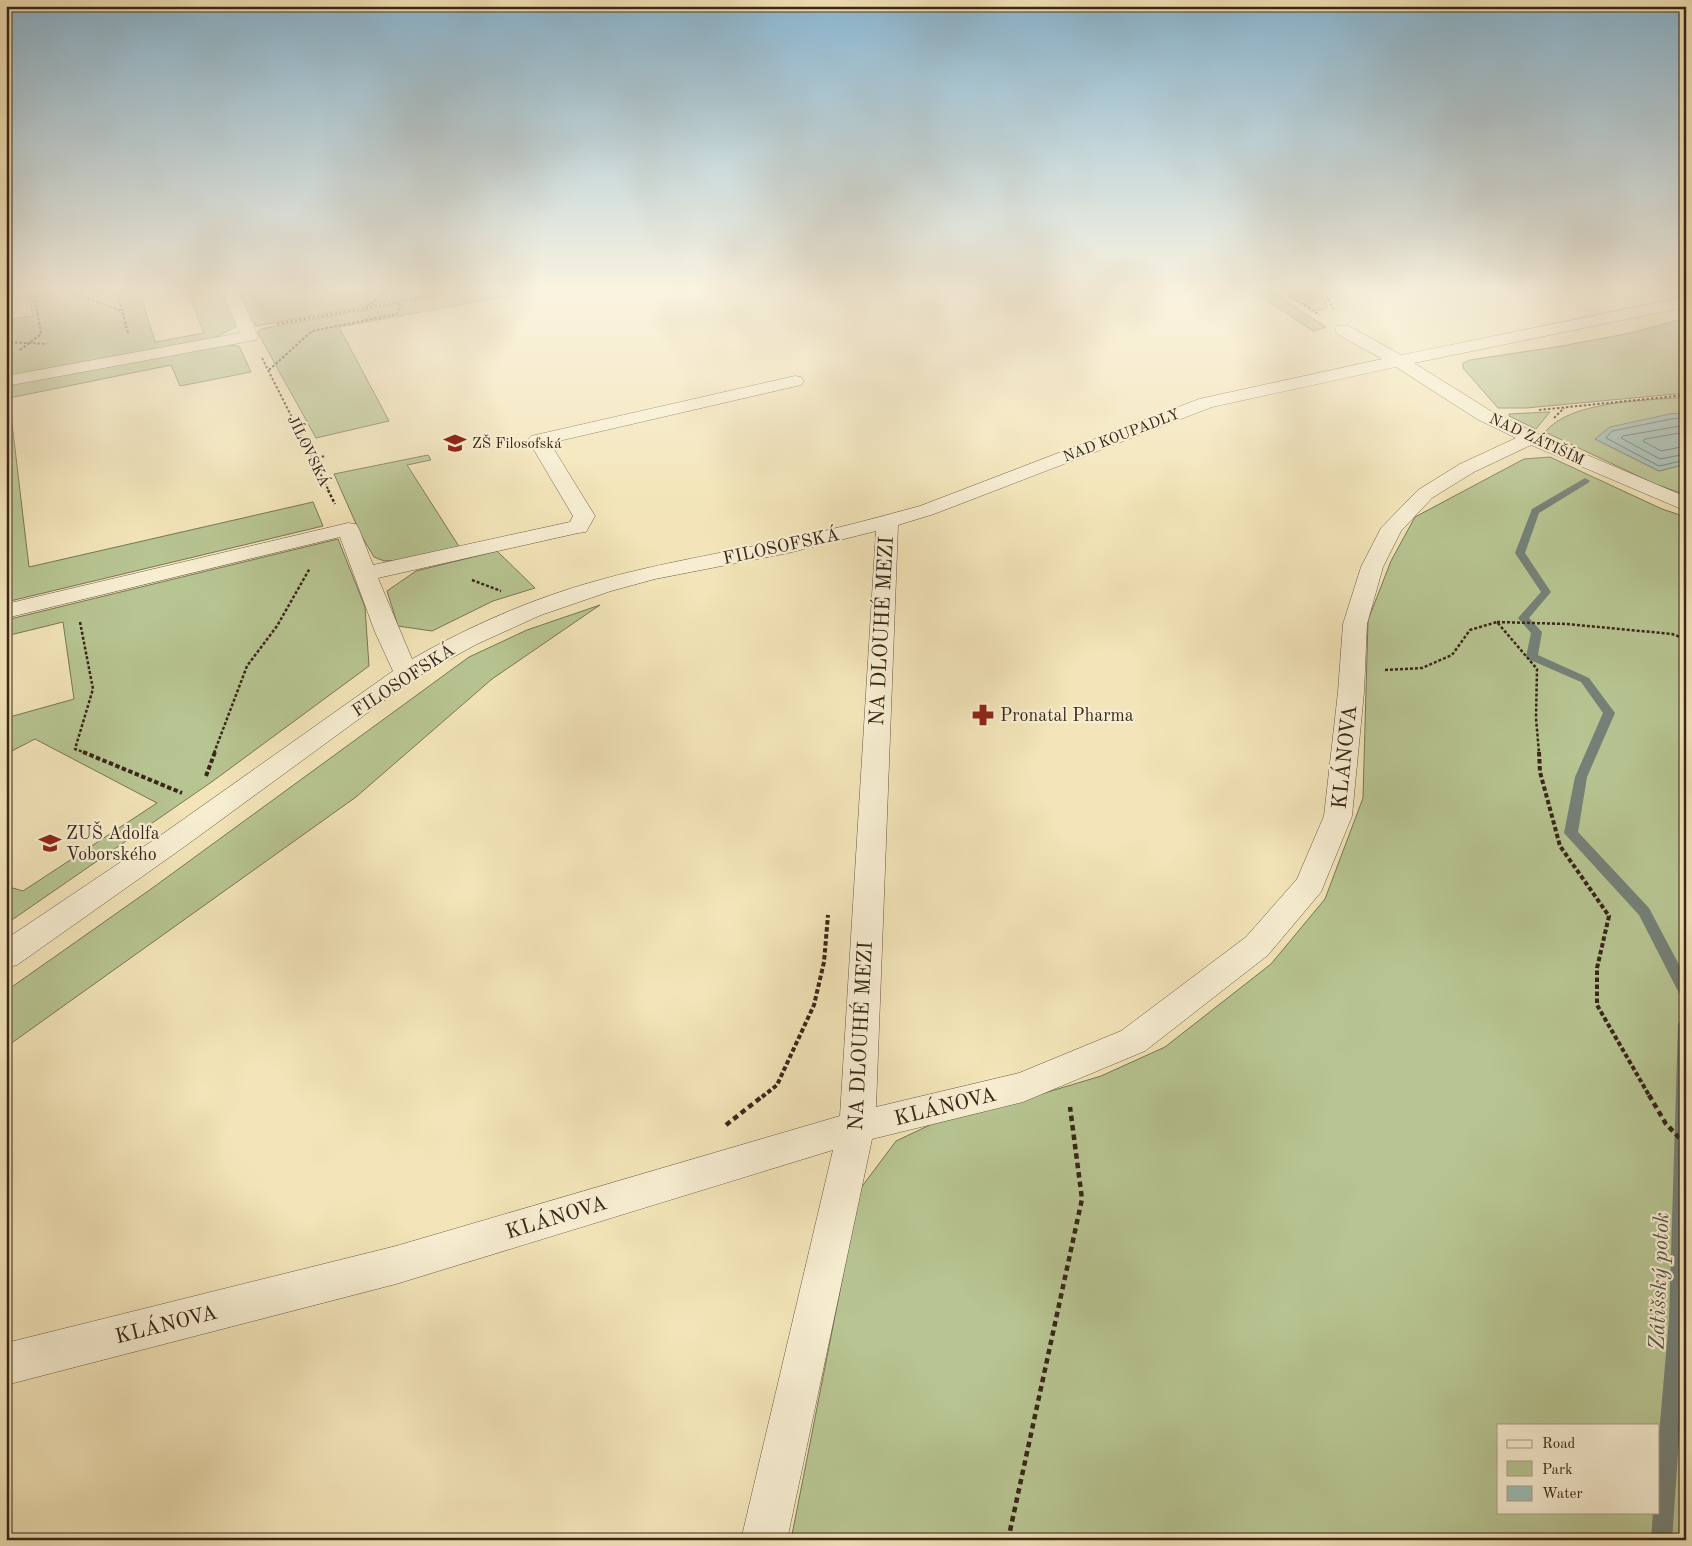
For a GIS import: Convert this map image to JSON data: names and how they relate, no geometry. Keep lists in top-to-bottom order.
{
  "streets": {
    "street": [
      "NAD KOUPADLY",
      "NAD ZÁTIŠÍM",
      "FILOSOFSKÁ",
      "NA DLOUHÉ MEZI",
      "KLÁNOVA"
    ],
    "path": ["JÍLOVSKÁ"]
  },
  "crossings": [
    ["NAD KOUPADLY", "FILOSOFSKÁ"],
    ["NAD KOUPADLY", "NA DLOUHÉ MEZI"],
    ["NAD ZÁTIŠÍM", "KLÁNOVA"],
    ["FILOSOFSKÁ", "NA DLOUHÉ MEZI"],
    ["NA DLOUHÉ MEZI", "KLÁNOVA"]
  ],
  "water": ["Zátišský potok"],
  "places": {
    "school or university": ["ZŠ Filosofská", "ZUŠ Adolfa Voborského"],
    "pharmacy": ["Pronatal Pharma"]
  },
  "legend": ["Road", "Park", "Water"]
}
